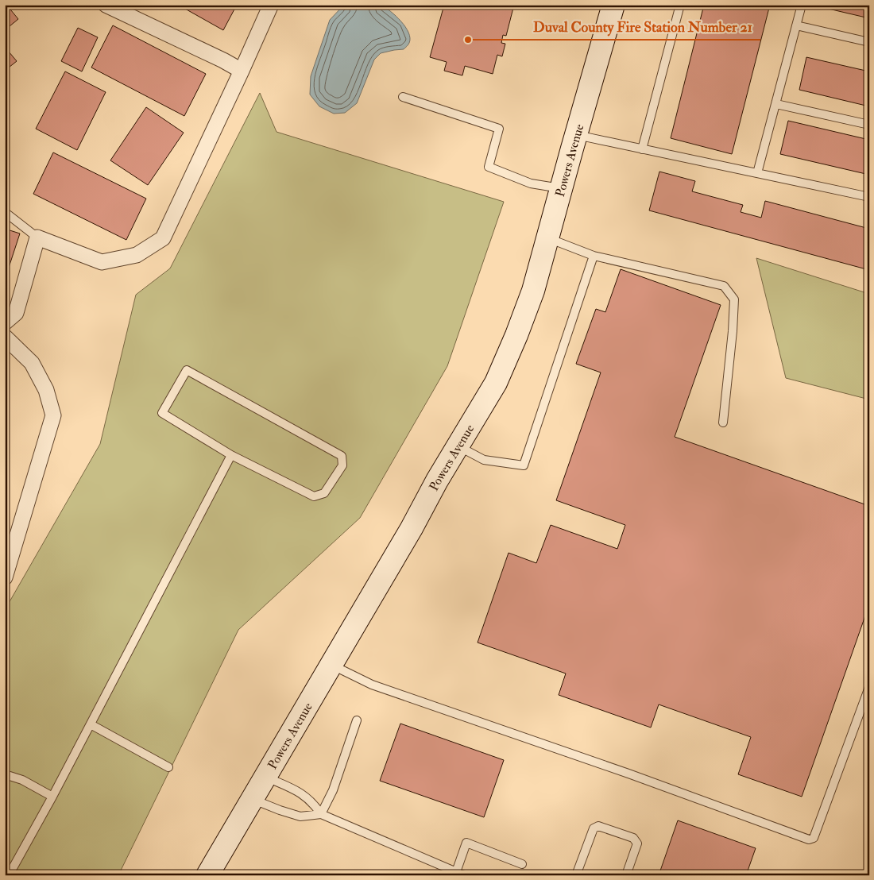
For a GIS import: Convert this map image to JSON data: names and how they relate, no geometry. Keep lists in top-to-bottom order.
{
  "streets": {
    "street": ["Powers Avenue"]
  },
  "places": ["Duval County Fire Station Number 21"]
}
